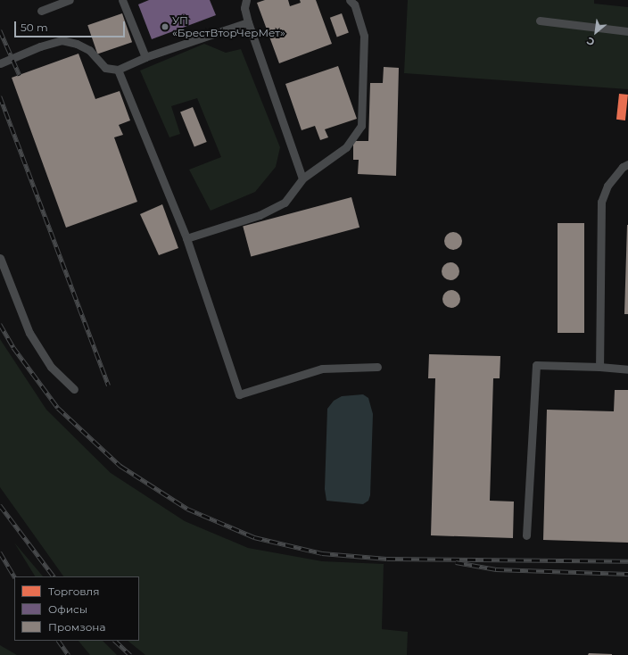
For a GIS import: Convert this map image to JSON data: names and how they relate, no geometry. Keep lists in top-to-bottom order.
{
  "places": ["УП «БрестВторЧерМет»"],
  "legend": ["Торговля", "Офисы", "Промзона"],
  "scale_bar": "50 m",
  "north": "bottom left"
}
